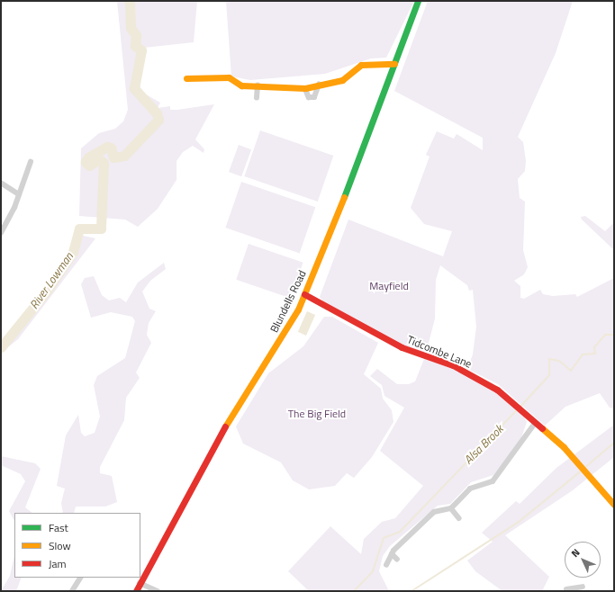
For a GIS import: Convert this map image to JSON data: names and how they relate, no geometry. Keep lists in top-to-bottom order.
{
  "streets": {
    "street": ["Blundells Road", "Tidcombe Lane"]
  },
  "crossings": [
    ["Blundells Road", "Tidcombe Lane"]
  ],
  "water": ["River Lowman", "Alsa Brook"],
  "parks": ["Mayfield", "The Big Field"],
  "legend": ["Fast", "Slow", "Jam"],
  "north": "top left"
}
